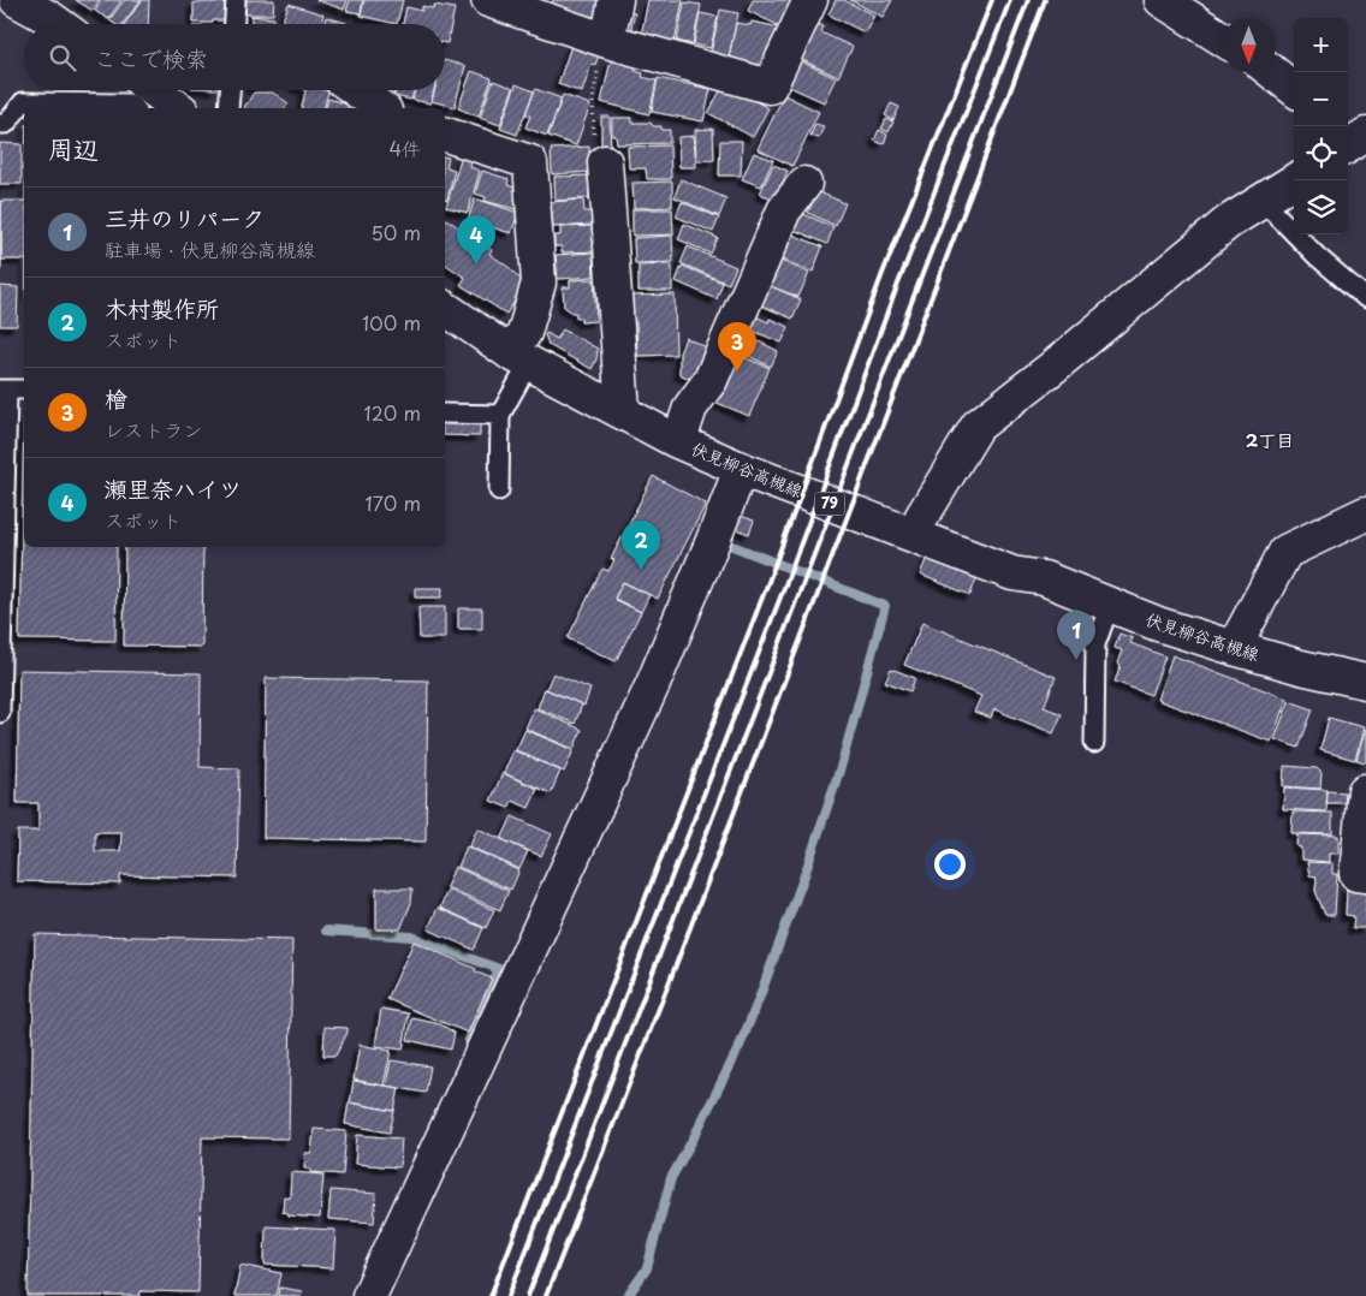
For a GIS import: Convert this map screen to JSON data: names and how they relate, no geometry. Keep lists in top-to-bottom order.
{
  "streets": {
    "street": ["伏見柳谷高槻線", "79"]
  },
  "districts": ["2丁目"],
  "north": "bottom",
  "page": {
    "map_buttons": ["+", "−"],
    "search": "ここで検索",
    "heading": ["周辺", "4件"],
    "list": [
      {
        "mark": "1",
        "name": "三井のリパーク",
        "note": "駐車場 · 伏見柳谷高槻線",
        "value": "50 m"
      },
      {
        "mark": "2",
        "name": "木村製作所",
        "note": "スポット",
        "value": "100 m"
      },
      {
        "mark": "3",
        "name": "檜",
        "note": "レストラン",
        "value": "120 m"
      },
      {
        "mark": "4",
        "name": "瀬里奈ハイツ",
        "note": "スポット",
        "value": "170 m"
      }
    ],
    "pins": [
      "4",
      "3",
      "2",
      "1"
    ]
  }
}
